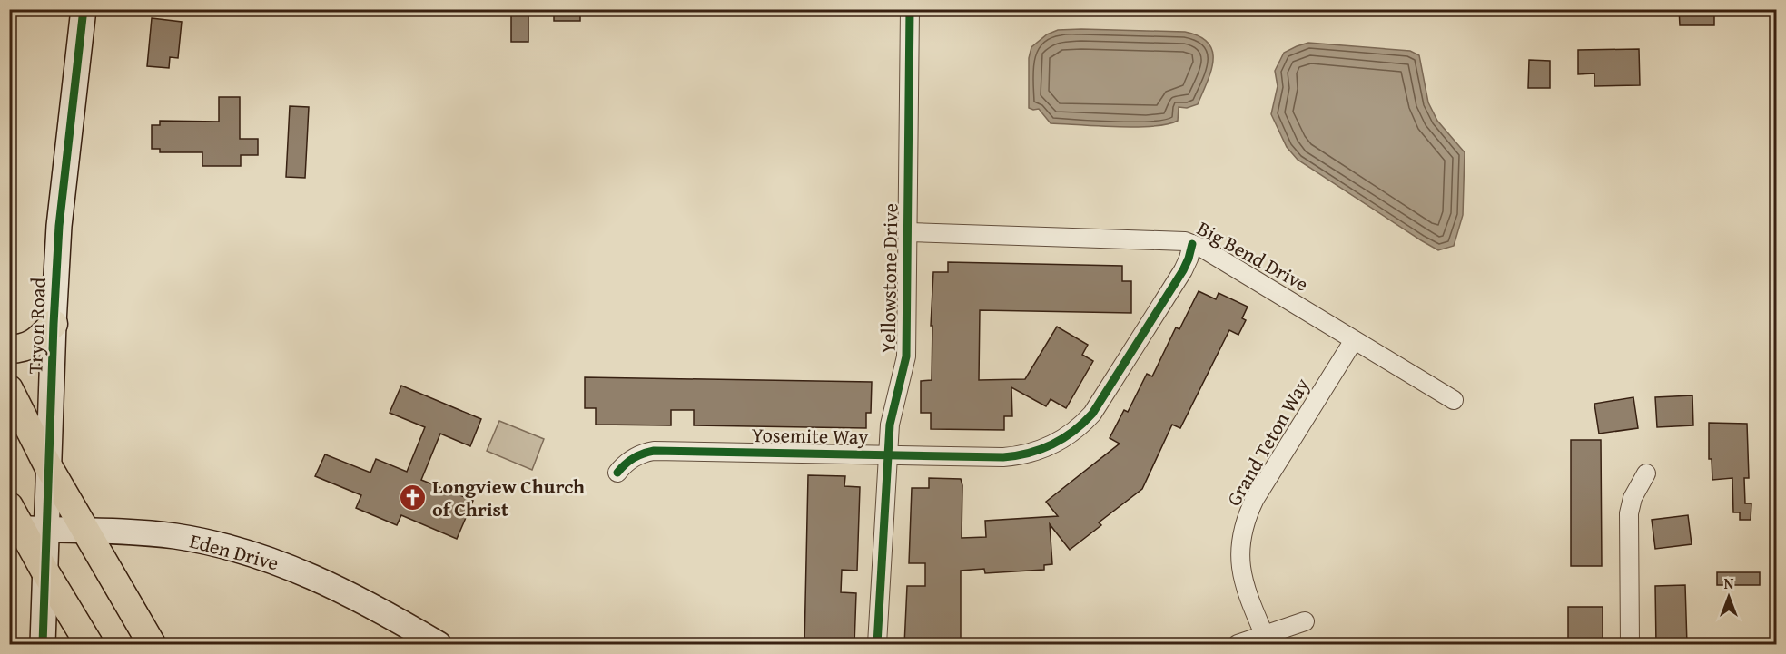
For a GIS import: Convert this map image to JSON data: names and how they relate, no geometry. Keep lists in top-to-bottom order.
{
  "streets": {
    "street": [
      "Big Bend Drive",
      "Yellowstone Drive",
      "Tryon Road",
      "Yosemite Way",
      "Grand Teton Way",
      "Eden Drive"
    ]
  },
  "crossings": [
    ["Big Bend Drive", "Yellowstone Drive"],
    ["Big Bend Drive", "Yosemite Way"],
    ["Big Bend Drive", "Grand Teton Way"],
    ["Yellowstone Drive", "Yosemite Way"],
    ["Tryon Road", "Eden Drive"]
  ],
  "places": {
    "church": ["Longview Church of Christ"]
  },
  "north": "top"
}
